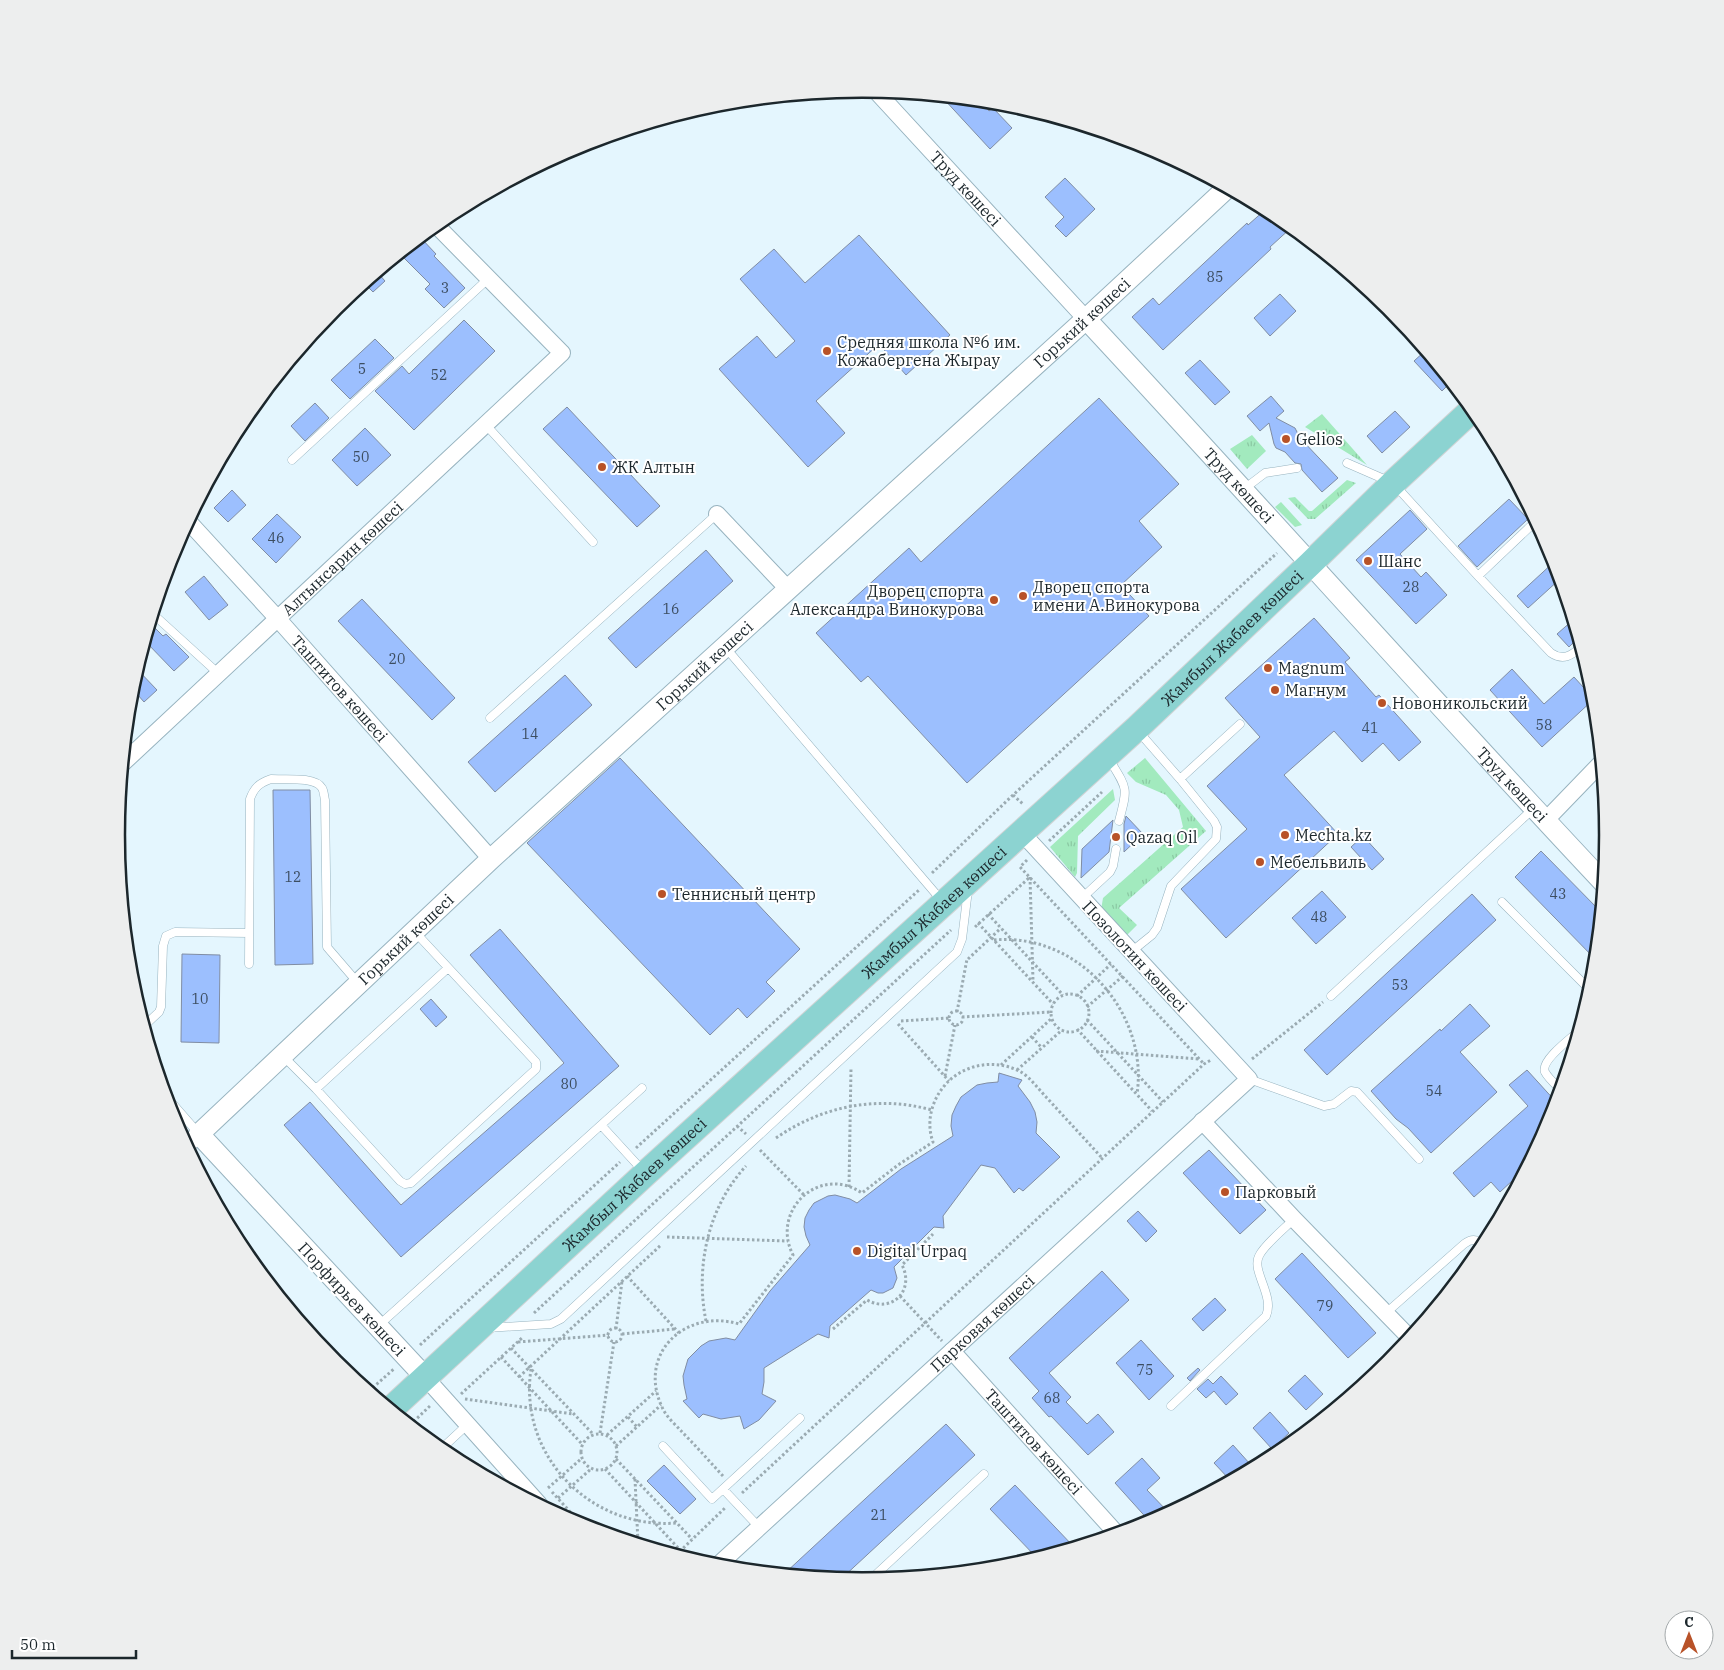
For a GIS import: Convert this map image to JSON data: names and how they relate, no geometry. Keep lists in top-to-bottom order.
{
  "streets": {
    "main road": ["Жамбыл Жабаев көшесі"],
    "street": [
      "Труд көшесі",
      "Горький көшесі",
      "Алтынсарин көшесі",
      "Таштитов көшесі",
      "Позолотин көшесі",
      "Порфирьев көшесі",
      "Парковая көшесі"
    ]
  },
  "crossings": [
    ["Труд көшесі", "Горький көшесі"],
    ["Труд көшесі", "Жамбыл Жабаев көшесі"],
    ["Горький көшесі", "Таштитов көшесі"],
    ["Горький көшесі", "Порфирьев көшесі"],
    ["Алтынсарин көшесі", "Таштитов көшесі"],
    ["Жамбыл Жабаев көшесі", "Позолотин көшесі"],
    ["Жамбыл Жабаев көшесі", "Порфирьев көшесі"],
    ["Таштитов көшесі", "Парковая көшесі"],
    ["Позолотин көшесі", "Парковая көшесі"]
  ],
  "places": [
    "Средняя школа №6 им. Кожабергена Жырау",
    "Gelios",
    "ЖК Алтын",
    "Шанс",
    "Дворец спорта имени А.Винокурова",
    "Дворец спорта Александра Винокурова",
    "Magnum",
    "Магнум",
    "Новоникольский",
    "Mechta.kz",
    "Qazaq Oil",
    "Мебельвиль",
    "Теннисный центр",
    "Парковый",
    "Digital Urpaq"
  ],
  "house_numbers": [
    "85",
    "3",
    "5",
    "52",
    "50",
    "46",
    "28",
    "16",
    "20",
    "58",
    "41",
    "14",
    "12",
    "43",
    "48",
    "53",
    "10",
    "80",
    "54",
    "79",
    "75",
    "68",
    "21"
  ],
  "scale_bar": "50 m",
  "north": "top"
}
